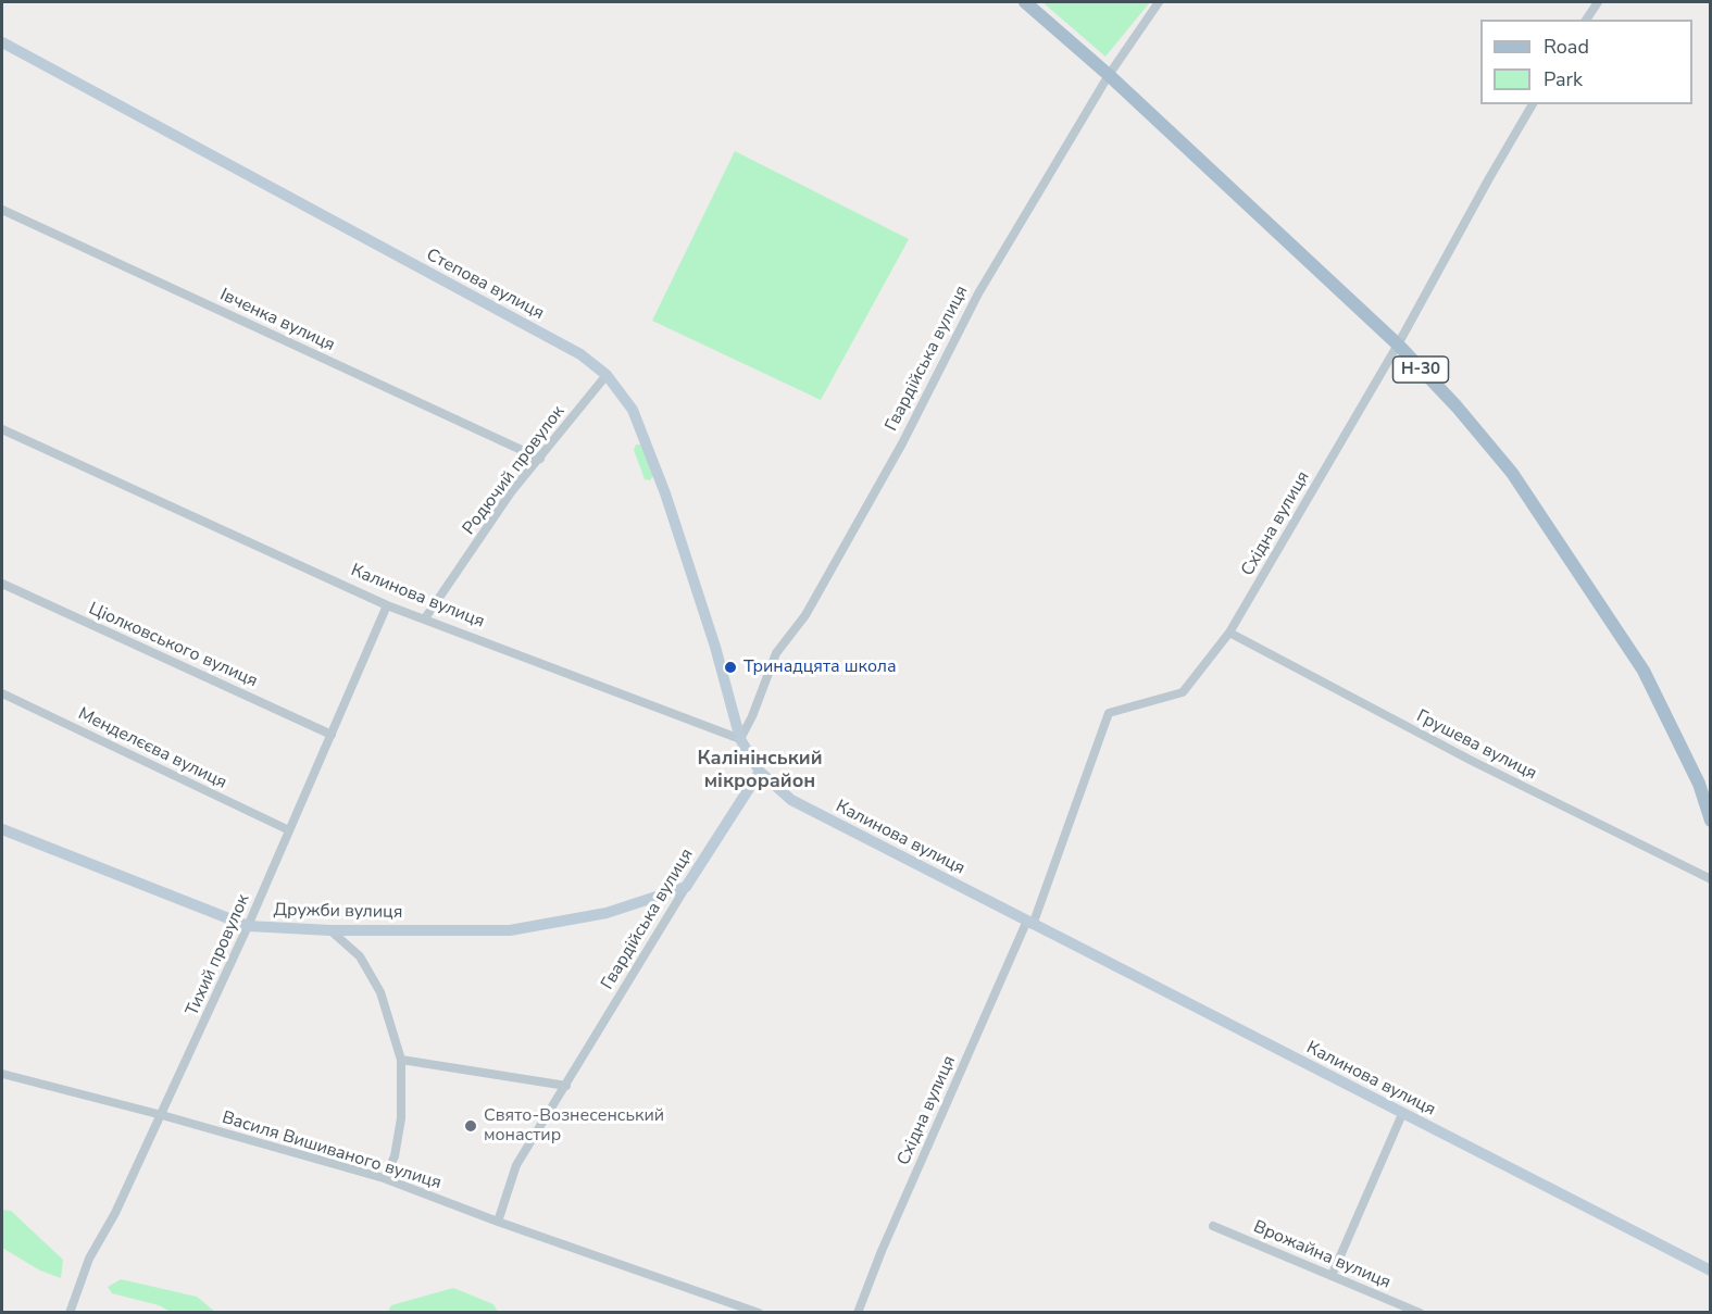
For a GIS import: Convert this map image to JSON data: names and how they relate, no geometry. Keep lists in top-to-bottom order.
{
  "streets": {
    "main road": ["Н-30"],
    "street": [
      "Степова вулиця",
      "Івченка вулиця",
      "Гвардійська вулиця",
      "Родючий провулок",
      "Східна вулиця",
      "Калинова вулиця",
      "Ціолковського вулиця",
      "Грушева вулиця",
      "Менделєєва вулиця",
      "Дружби вулиця",
      "Тихий провулок",
      "Василя Вишиваного вулиця",
      "Врожайна вулиця"
    ]
  },
  "crossings": [
    ["Степова вулиця", "Гвардійська вулиця"],
    ["Степова вулиця", "Родючий провулок"],
    ["Степова вулиця", "Калинова вулиця"],
    ["Івченка вулиця", "Родючий провулок"],
    ["Гвардійська вулиця", "Н-30"],
    ["Гвардійська вулиця", "Калинова вулиця"],
    ["Гвардійська вулиця", "Дружби вулиця"],
    ["Гвардійська вулиця", "Василя Вишиваного вулиця"],
    ["Н-30", "Східна вулиця"],
    ["Родючий провулок", "Калинова вулиця"],
    ["Східна вулиця", "Калинова вулиця"],
    ["Східна вулиця", "Грушева вулиця"],
    ["Калинова вулиця", "Тихий провулок"],
    ["Ціолковського вулиця", "Тихий провулок"],
    ["Менделєєва вулиця", "Тихий провулок"],
    ["Дружби вулиця", "Тихий провулок"],
    ["Тихий провулок", "Василя Вишиваного вулиця"]
  ],
  "districts": ["Калінінський мікрорайон"],
  "places": ["Тринадцята школа", "Cвято-Вознесенський монастир"],
  "legend": ["Road", "Park"]
}
